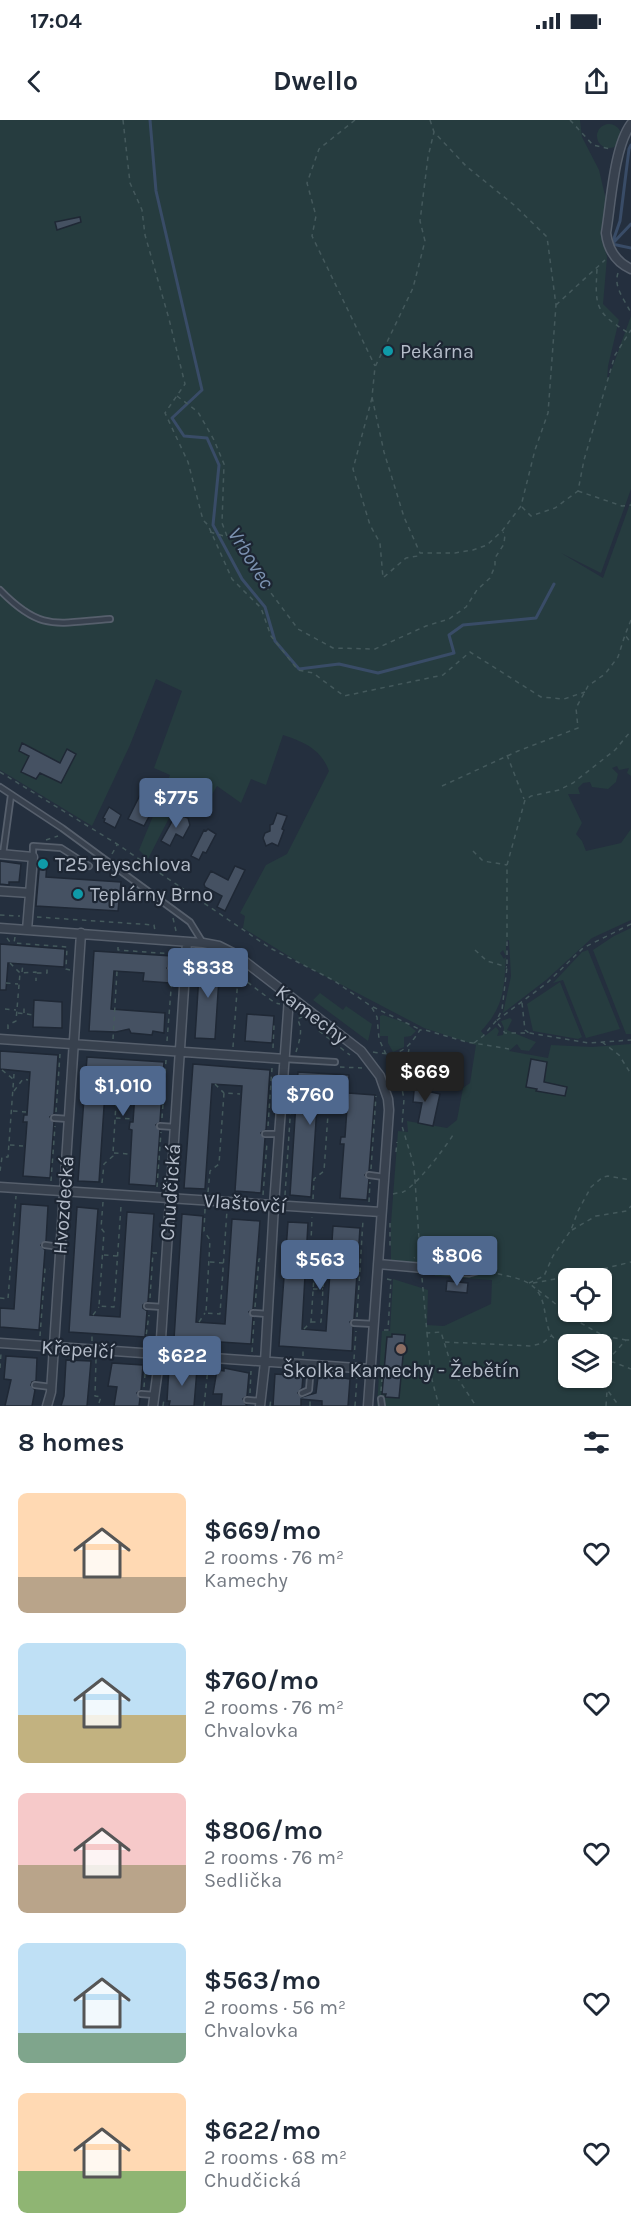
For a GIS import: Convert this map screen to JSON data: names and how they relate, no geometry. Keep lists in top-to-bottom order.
{
  "streets": {
    "street": [
      "Kamechy",
      "Chudčická",
      "Vlaštovčí",
      "Hvozdecká",
      "Křepelčí"
    ]
  },
  "crossings": [
    ["Kamechy", "Chudčická"],
    ["Kamechy", "Vlaštovčí"],
    ["Kamechy", "Hvozdecká"],
    ["Kamechy", "Křepelčí"],
    ["Chudčická", "Vlaštovčí"],
    ["Chudčická", "Křepelčí"],
    ["Vlaštovčí", "Hvozdecká"],
    ["Hvozdecká", "Křepelčí"]
  ],
  "water": ["Vrbovec"],
  "places": [
    "Pekárna",
    "T25 Teyschlova",
    "Teplárny Brno",
    "Školka Kamechy - Žebětín"
  ],
  "page": {
    "status": "17:04",
    "header": "Dwello",
    "price": [
      "$775",
      "$838",
      "$669",
      "$1,010",
      "$760",
      "$806",
      "$563",
      "$622"
    ],
    "heading": "8 homes",
    "list": [
      {
        "name": "$669/mo",
        "note": "2 rooms · 76 m² · Kamechy"
      },
      {
        "name": "$760/mo",
        "note": "2 rooms · 76 m² · Chvalovka"
      },
      {
        "name": "$806/mo",
        "note": "2 rooms · 76 m² · Sedlička"
      },
      {
        "name": "$563/mo",
        "note": "2 rooms · 56 m² · Chvalovka"
      },
      {
        "name": "$622/mo",
        "note": "2 rooms · 68 m² · Chudčická"
      }
    ]
  }
}
